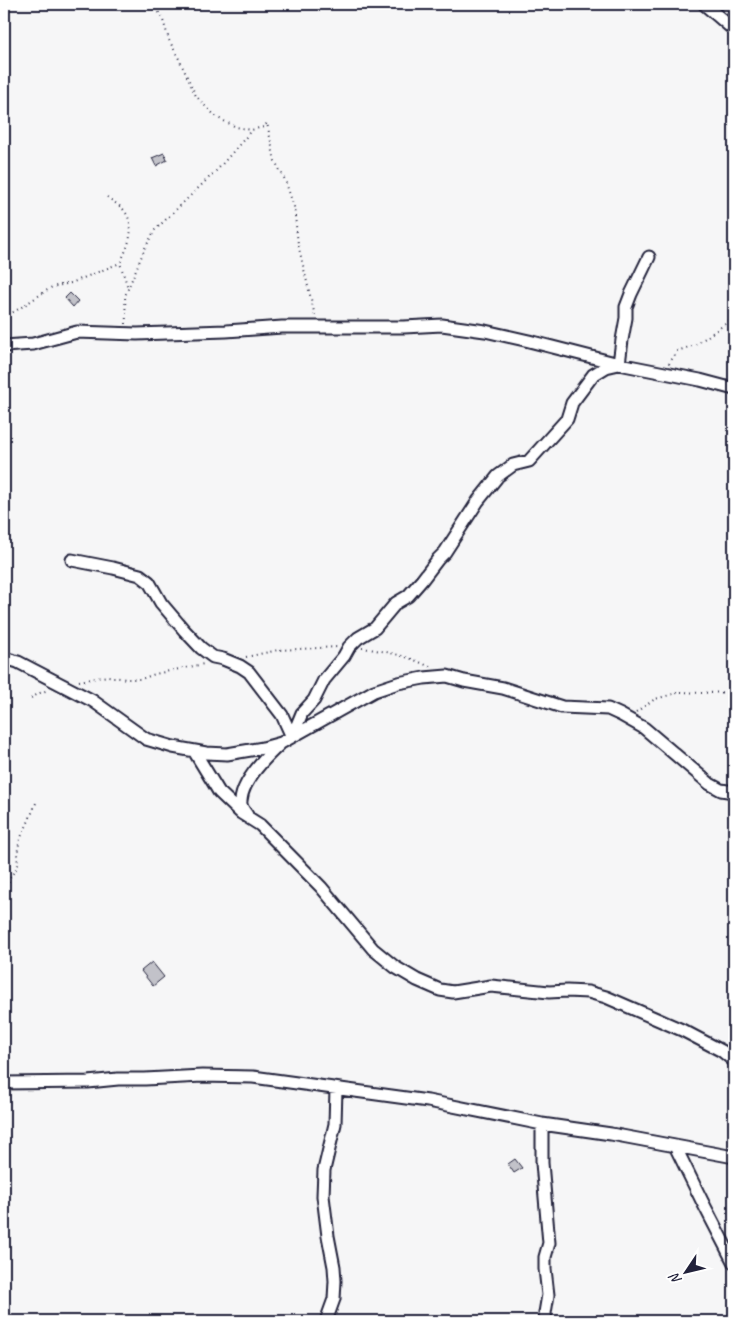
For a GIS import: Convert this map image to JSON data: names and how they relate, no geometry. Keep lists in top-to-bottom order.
{
  "north": "bottom left"
}
